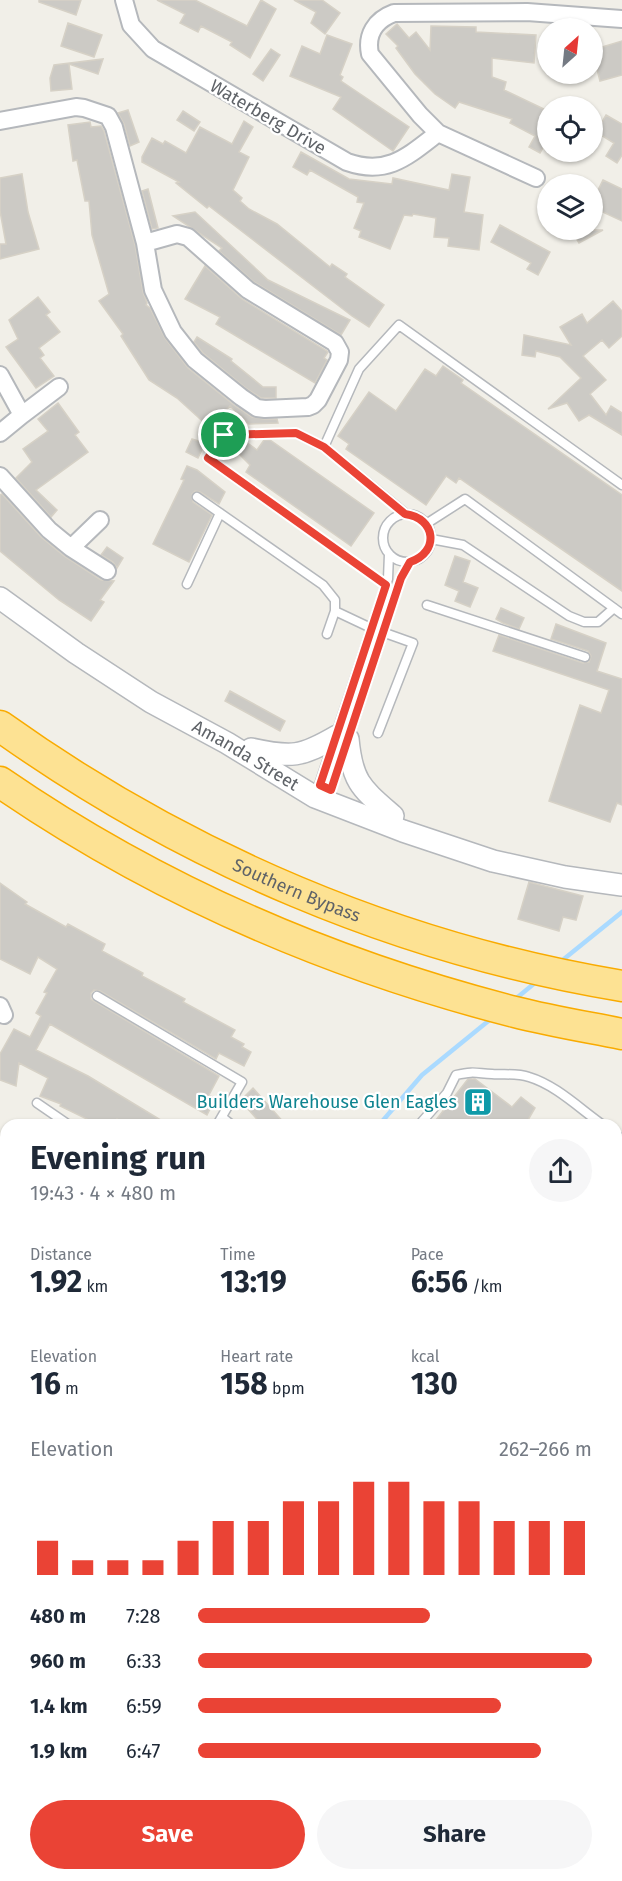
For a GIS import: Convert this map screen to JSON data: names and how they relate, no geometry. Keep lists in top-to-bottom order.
{
  "streets": {
    "highway": ["Southern Bypass"],
    "street": ["Waterberg Drive", "Amanda Street"]
  },
  "places": {
    "building": ["Builders Warehouse Glen Eagles"]
  },
  "north": "top right",
  "page": {
    "heading": ["Evening run", "19:43 · 4 × 480 m"],
    "stats": [
      ["Distance", "1.92 km"],
      ["Time", "13:19"],
      ["Pace", "6:56 /km"],
      ["Elevation", "16 m"],
      ["Heart rate", "158 bpm"],
      ["kcal", "130"]
    ],
    "chart": ["Elevation", "262–266 m"],
    "list": [
      {
        "name": "480 m",
        "note": "7:28"
      },
      {
        "name": "960 m",
        "note": "6:33"
      },
      {
        "name": "1.4 km",
        "note": "6:59"
      },
      {
        "name": "1.9 km",
        "note": "6:47"
      }
    ],
    "buttons": ["Save", "Share"]
  }
}
